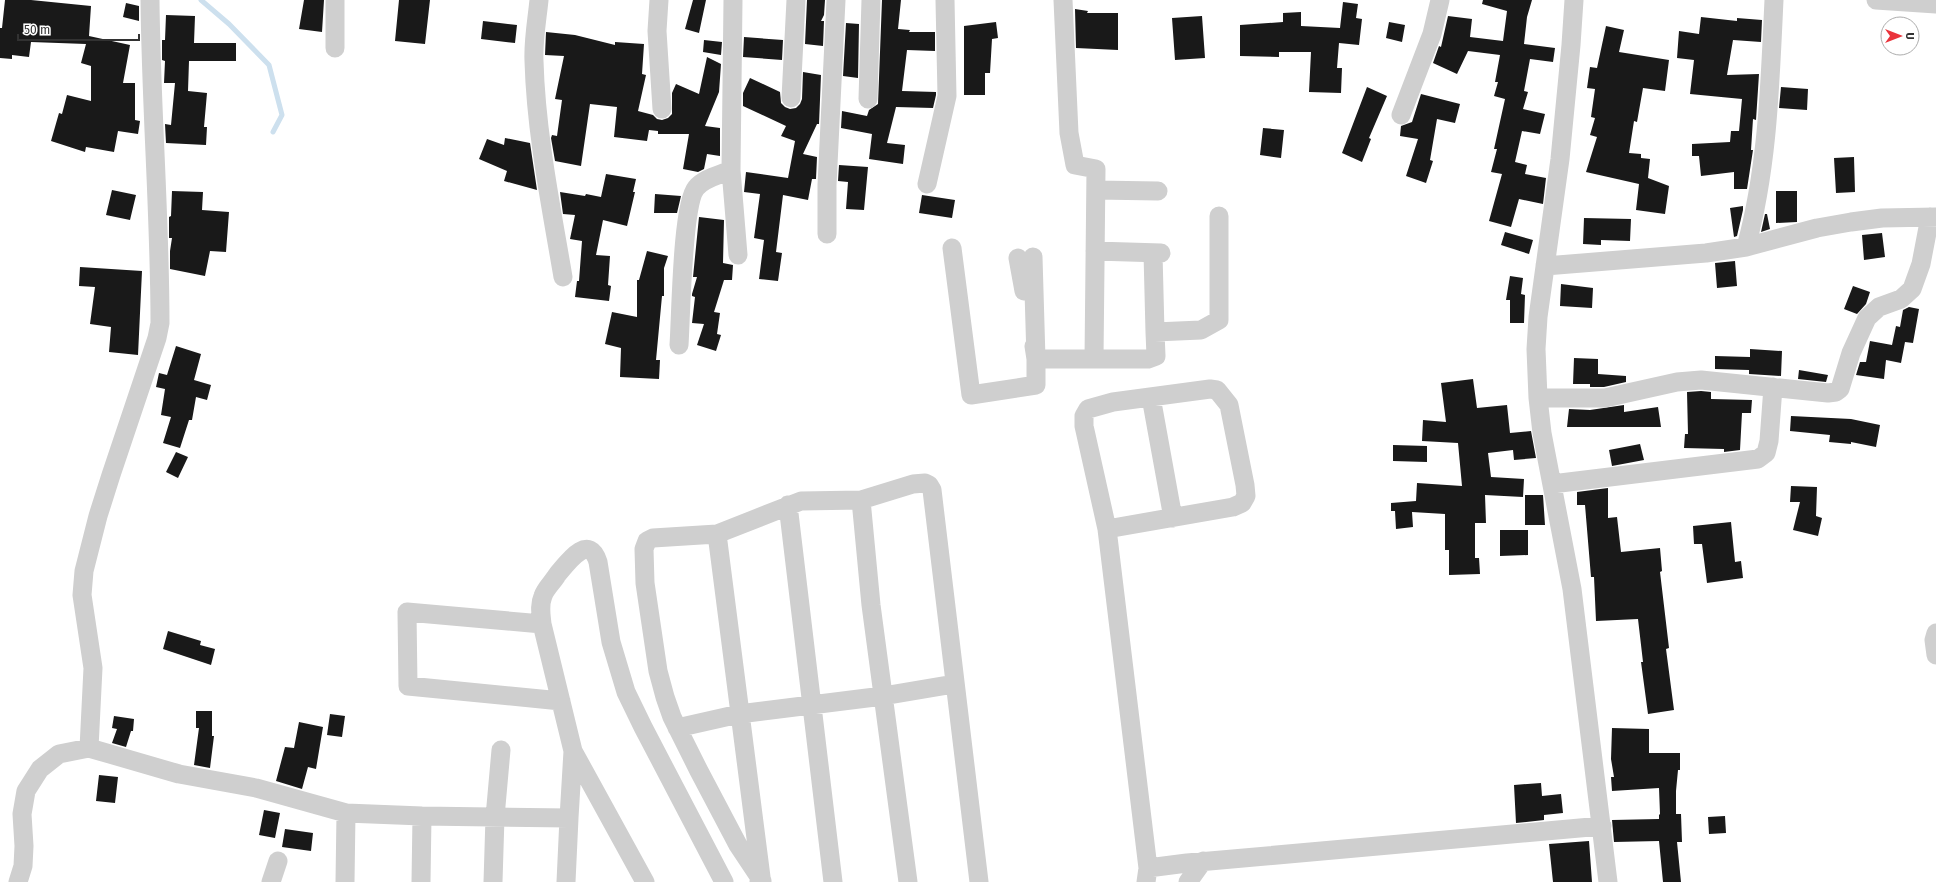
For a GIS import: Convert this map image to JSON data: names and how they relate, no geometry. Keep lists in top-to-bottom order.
{
  "scale_bar": "50 m",
  "north": "right"
}
